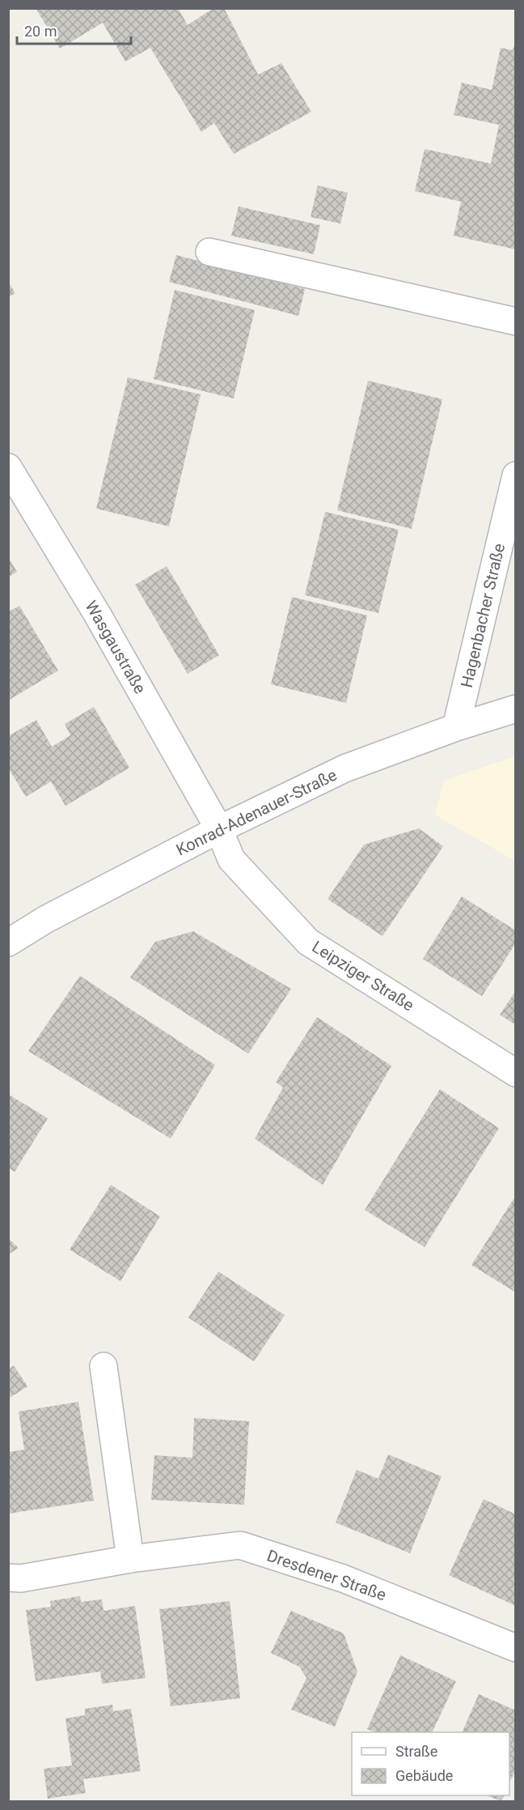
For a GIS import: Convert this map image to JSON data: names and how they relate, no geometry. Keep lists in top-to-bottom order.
{
  "streets": {
    "street": [
      "Hagenbacher Straße",
      "Wasgaustraße",
      "Konrad-Adenauer-Straße",
      "Leipziger Straße",
      "Dresdener Straße"
    ]
  },
  "crossings": [
    ["Hagenbacher Straße", "Konrad-Adenauer-Straße"],
    ["Wasgaustraße", "Konrad-Adenauer-Straße"],
    ["Wasgaustraße", "Leipziger Straße"],
    ["Konrad-Adenauer-Straße", "Leipziger Straße"]
  ],
  "legend": ["Straße", "Gebäude"],
  "scale_bar": "20 m"
}
